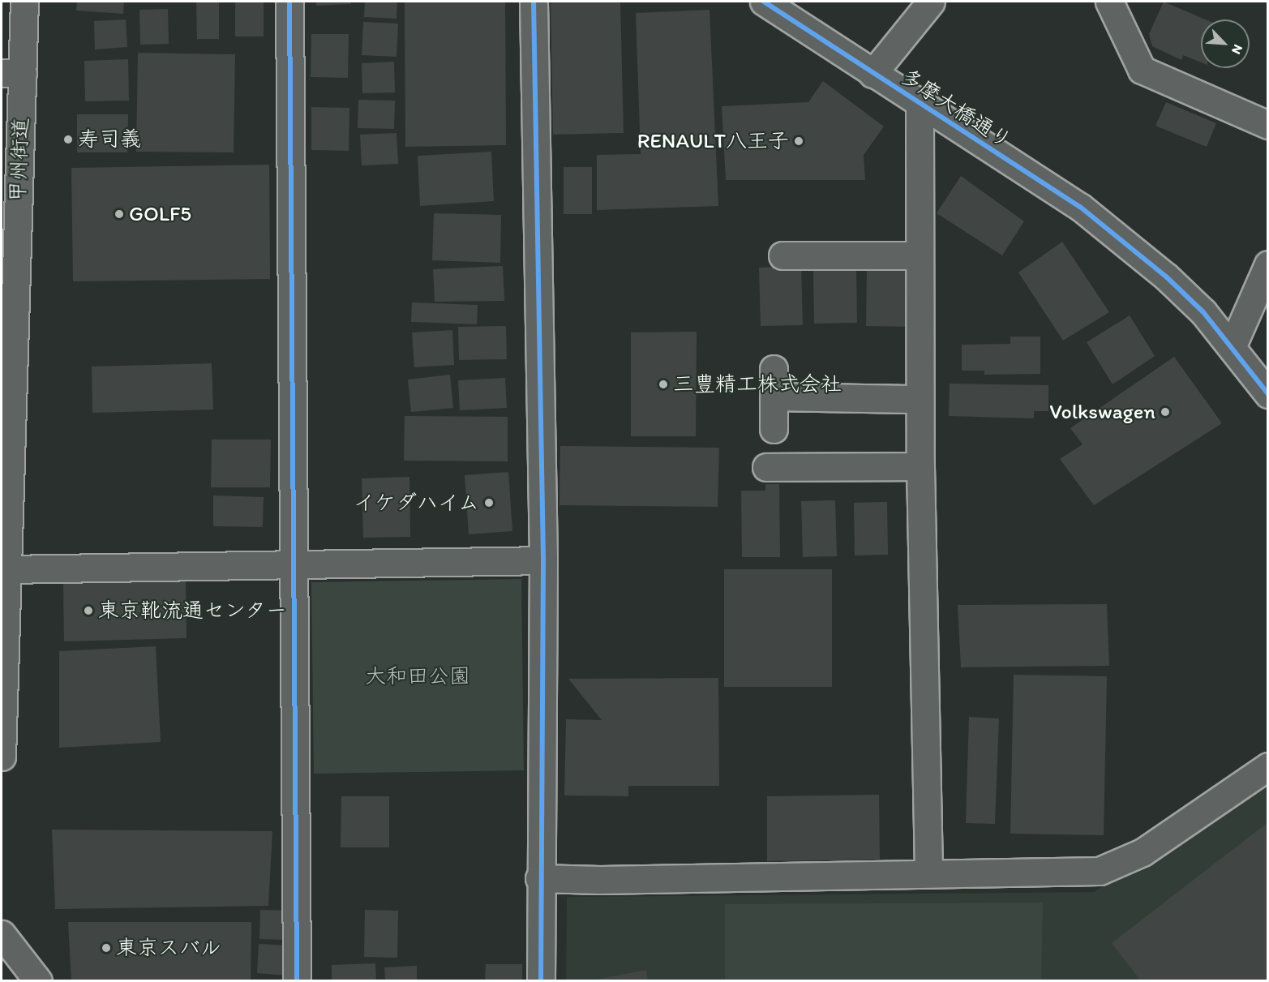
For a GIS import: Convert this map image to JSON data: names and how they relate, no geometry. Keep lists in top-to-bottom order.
{
  "streets": {
    "main road": ["多摩大橋通り", "甲州街道"]
  },
  "parks": ["大和田公園"],
  "places": [
    "寿司義",
    "RENAULT八王子",
    "GOLF5",
    "三豊精工株式会社",
    "Volkswagen",
    "イケダハイム",
    "東京靴流通センター",
    "東京スバル"
  ],
  "north": "bottom right"
}
